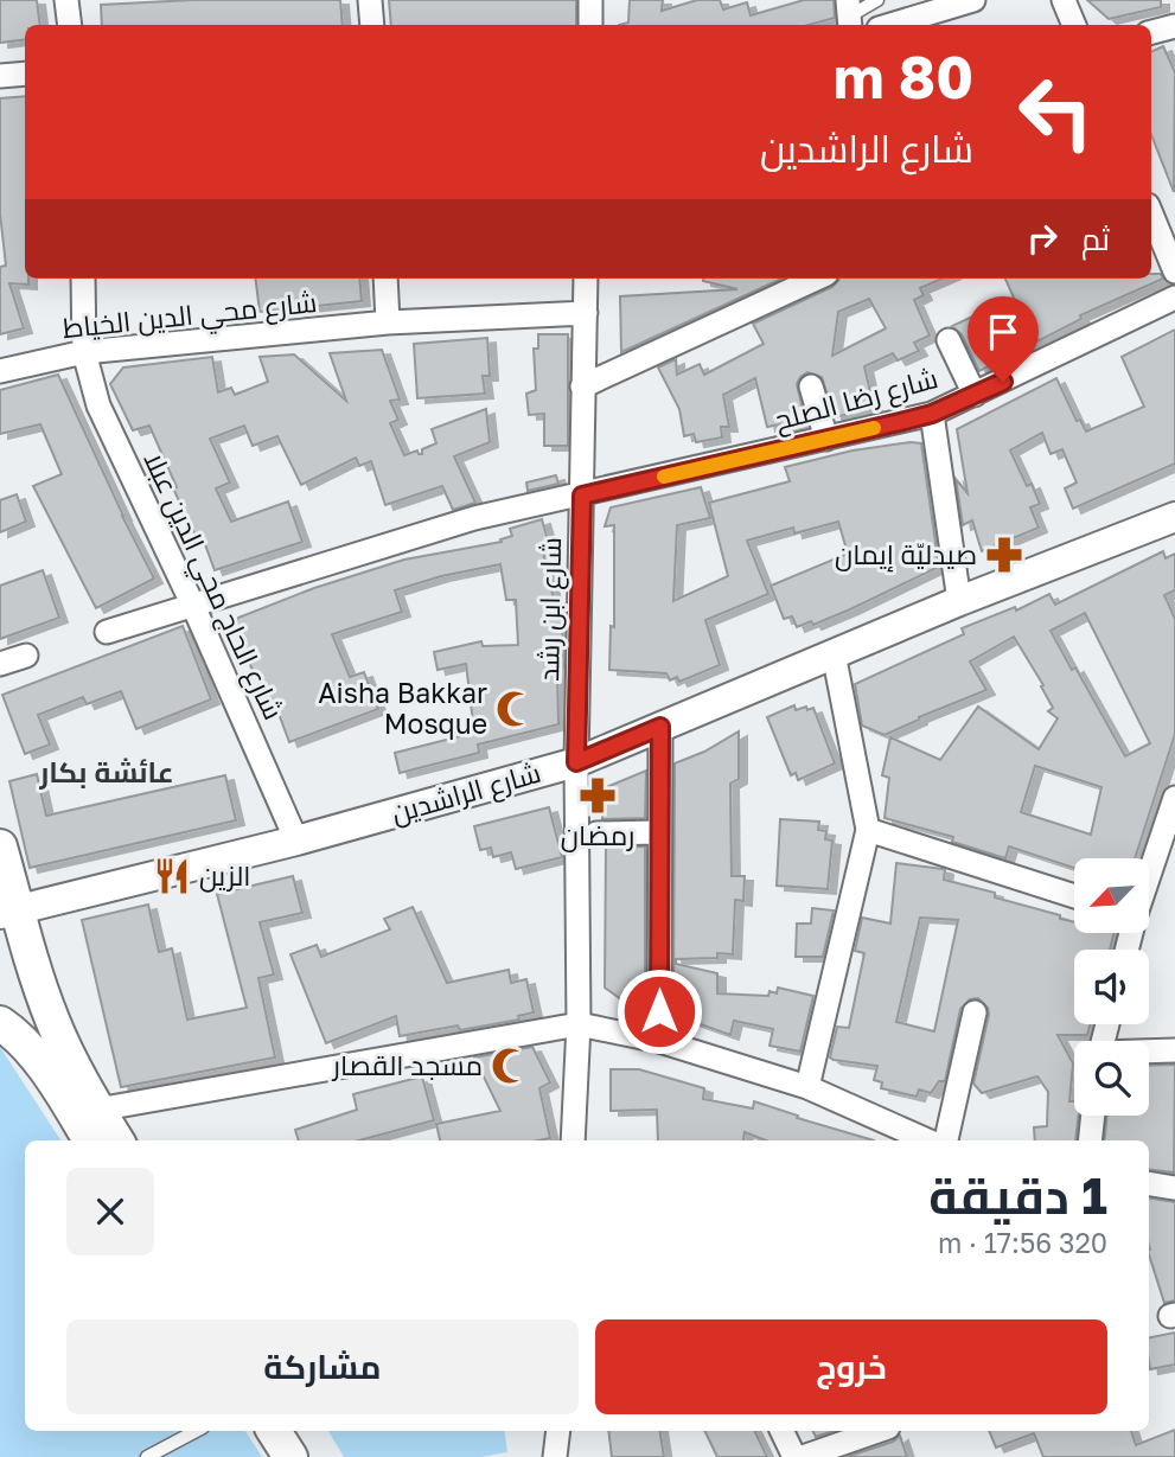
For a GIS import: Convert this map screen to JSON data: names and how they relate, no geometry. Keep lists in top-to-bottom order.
{
  "streets": {
    "street": [
      "شارع محي الدين الخياط",
      "شارع رضا الصلح",
      "شارع الحاج محي الدين عبلا",
      "شارع ابن رشد",
      "شارع الراشدين"
    ]
  },
  "crossings": [
    ["شارع محي الدين الخياط", "شارع الحاج محي الدين عبلا"],
    ["شارع محي الدين الخياط", "شارع ابن رشد"],
    ["شارع رضا الصلح", "شارع الحاج محي الدين عبلا"],
    ["شارع رضا الصلح", "شارع ابن رشد"],
    ["شارع الحاج محي الدين عبلا", "شارع الراشدين"],
    ["شارع ابن رشد", "شارع الراشدين"]
  ],
  "districts": ["عائشة بكار"],
  "places": {
    "pharmacy": ["صيدليّة إيمان", "رمضان"],
    "mosque": ["Aisha Bakkar Mosque", "مسجد القصار"],
    "restaurant": ["الزين"]
  },
  "north": "bottom left",
  "page": {
    "turn": ["80 m", "شارع الراشدين"],
    "then": "ثم",
    "heading": ["1 دقيقة", "320 m · 17:56"],
    "buttons": ["خروج", "مشاركة"]
  }
}
